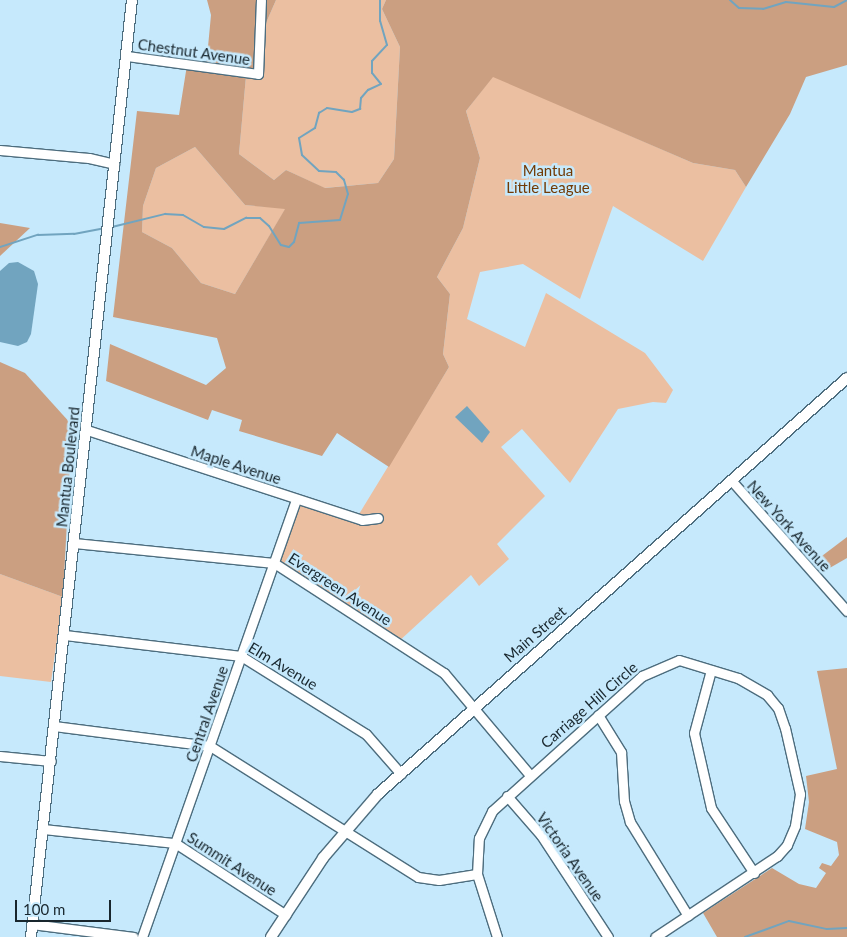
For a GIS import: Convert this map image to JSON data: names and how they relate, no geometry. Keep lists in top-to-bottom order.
{
  "streets": {
    "main road": ["Mantua Boulevard", "Main Street"],
    "street": [
      "Chestnut Avenue",
      "Maple Avenue",
      "New York Avenue",
      "Evergreen Avenue",
      "Elm Avenue",
      "Carriage Hill Circle",
      "Central Avenue",
      "Victoria Avenue",
      "Summit Avenue"
    ]
  },
  "crossings": [
    ["Chestnut Avenue", "Mantua Boulevard"],
    ["Maple Avenue", "Mantua Boulevard"],
    ["Maple Avenue", "Central Avenue"],
    ["Mantua Boulevard", "Evergreen Avenue"],
    ["Mantua Boulevard", "Elm Avenue"],
    ["Mantua Boulevard", "Summit Avenue"],
    ["New York Avenue", "Main Street"],
    ["Evergreen Avenue", "Main Street"],
    ["Evergreen Avenue", "Carriage Hill Circle"],
    ["Evergreen Avenue", "Central Avenue"],
    ["Main Street", "Elm Avenue"],
    ["Main Street", "Summit Avenue"],
    ["Elm Avenue", "Central Avenue"],
    ["Carriage Hill Circle", "Victoria Avenue"],
    ["Central Avenue", "Summit Avenue"]
  ],
  "parks": ["Mantua Little League"],
  "scale_bar": "100 m"
}
